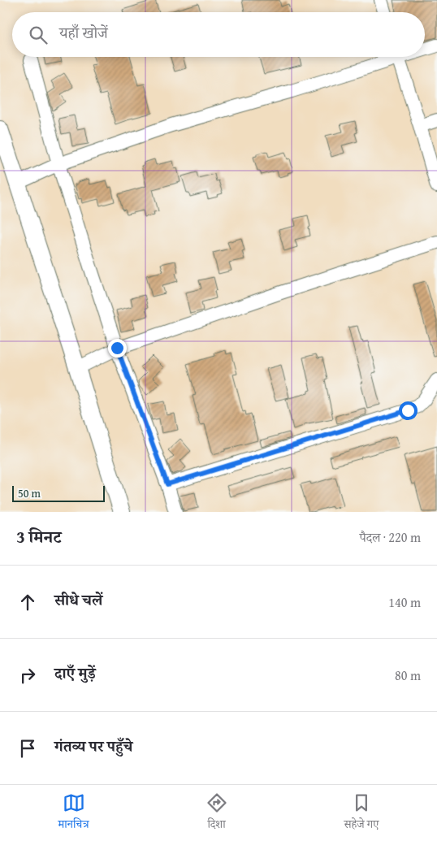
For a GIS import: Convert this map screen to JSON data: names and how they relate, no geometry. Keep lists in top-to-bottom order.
{
  "scale_bar": "50 m",
  "page": {
    "search": "यहाँ खोजें",
    "scale": "50 m",
    "heading": ["3 मिनट", "पैदल · 220 m"],
    "list": [
      ["सीधे चलें", "140 m"],
      ["दाएँ मुड़ें", "80 m"],
      "गंतव्य पर पहुँचे"
    ],
    "nav": ["मानचित्र", "दिशा", "सहेजे गए"]
  }
}
